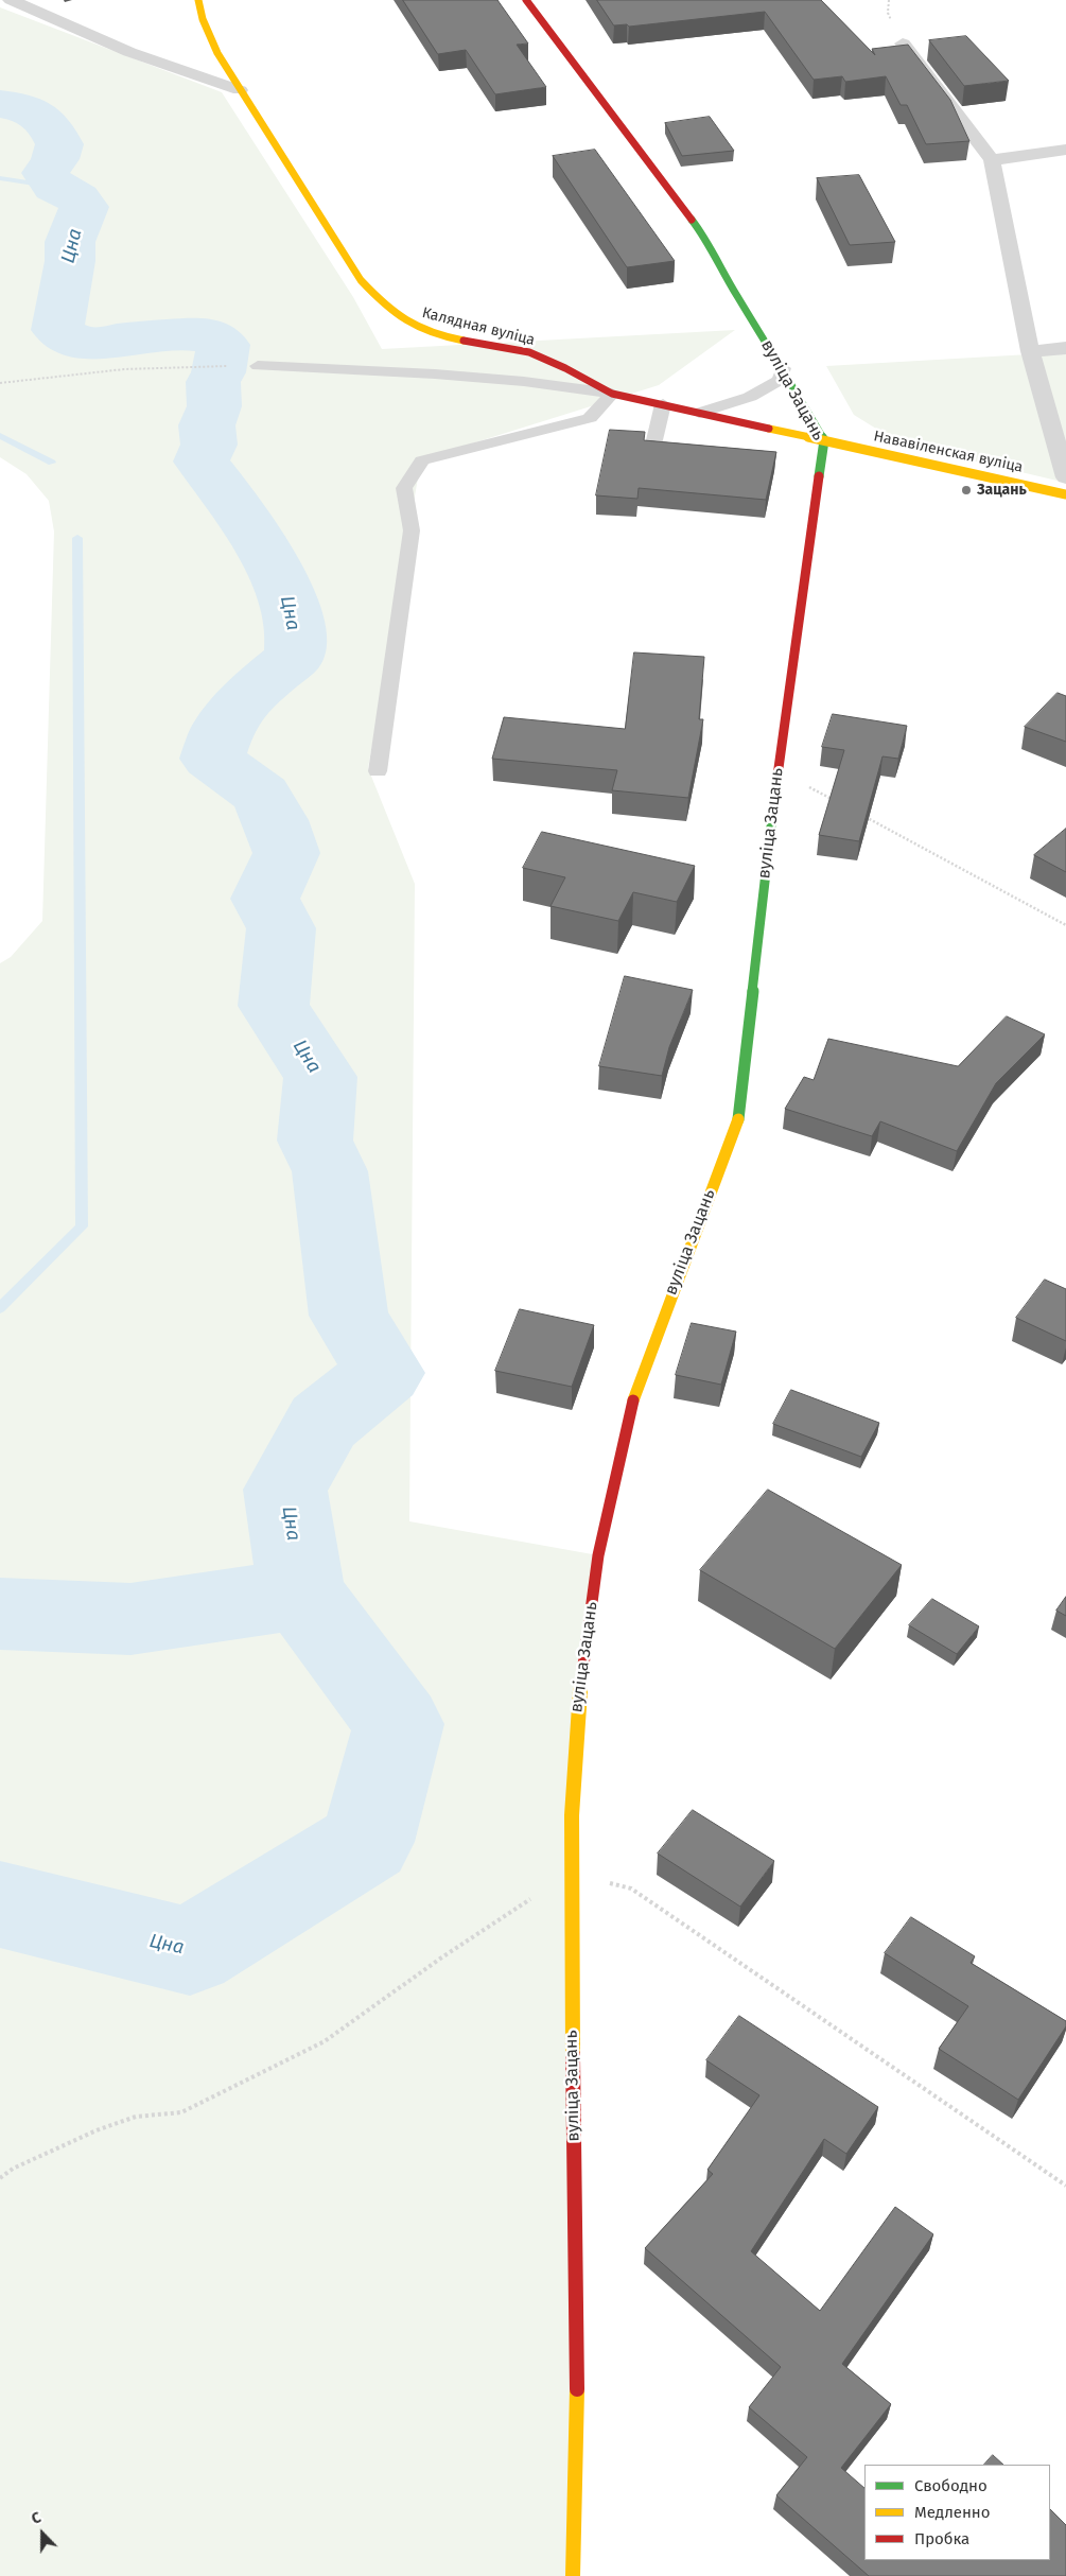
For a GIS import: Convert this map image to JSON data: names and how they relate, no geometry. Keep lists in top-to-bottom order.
{
  "streets": {
    "street": ["Калядная вуліца", "вуліца Зацань", "Нававіленская вуліца"]
  },
  "crossings": [
    ["Калядная вуліца", "вуліца Зацань"],
    ["Калядная вуліца", "Нававіленская вуліца"],
    ["вуліца Зацань", "Нававіленская вуліца"]
  ],
  "water": ["Цна"],
  "places": ["Зацань"],
  "legend": ["Свободно", "Медленно", "Пробка"],
  "north": "top"
}
